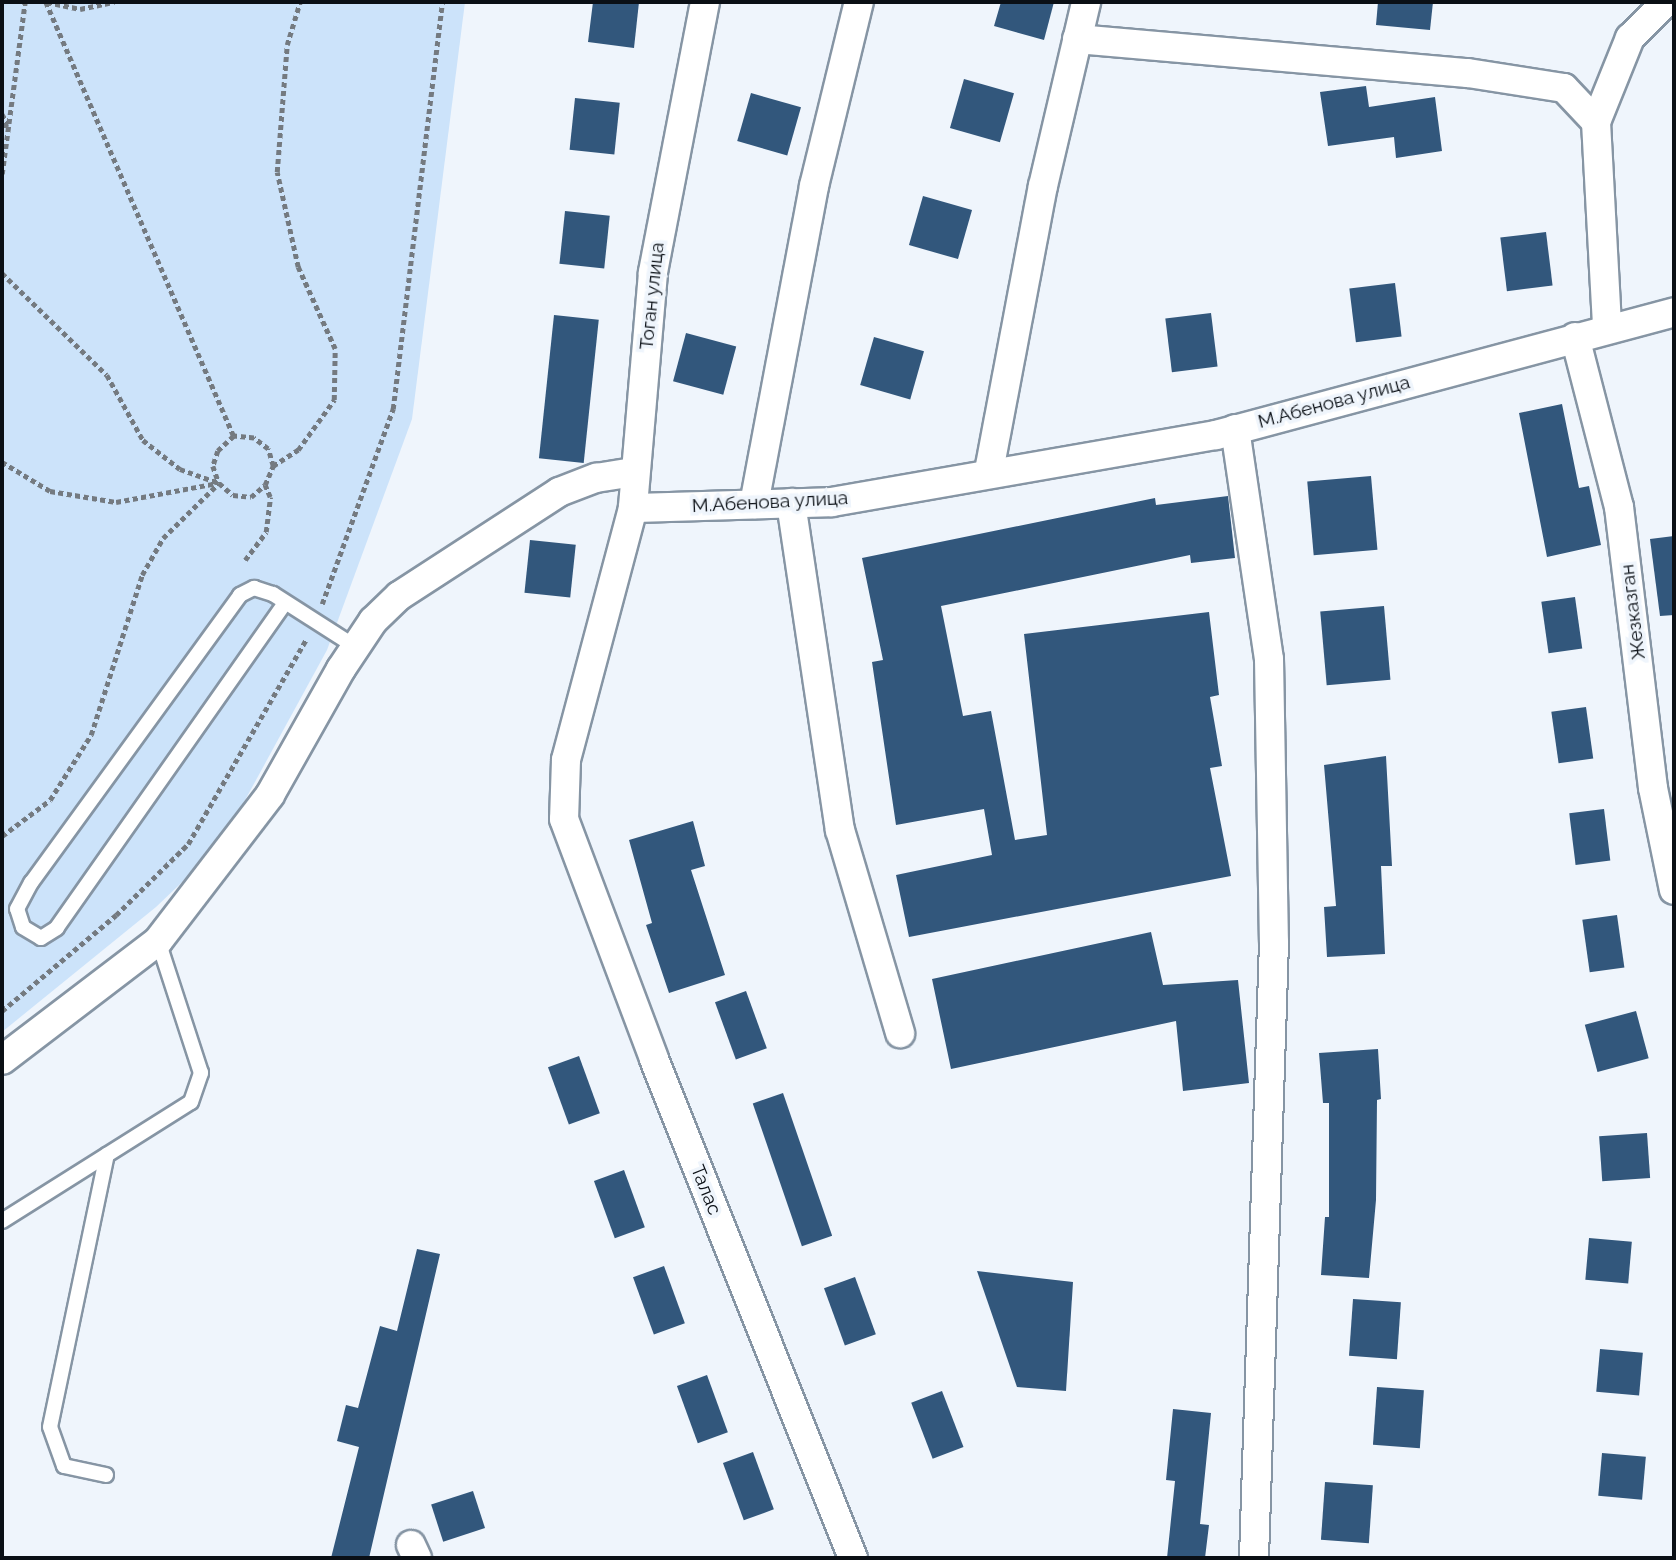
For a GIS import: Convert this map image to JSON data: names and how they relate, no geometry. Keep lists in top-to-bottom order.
{
  "streets": {
    "street": [
      "Тоган улица",
      "М.Абенова улица",
      "Жезказган",
      "Талас"
    ]
  },
  "crossings": [
    ["Тоган улица", "М.Абенова улица"],
    ["Тоган улица", "Талас"],
    ["М.Абенова улица", "Жезказган"]
  ]
}
